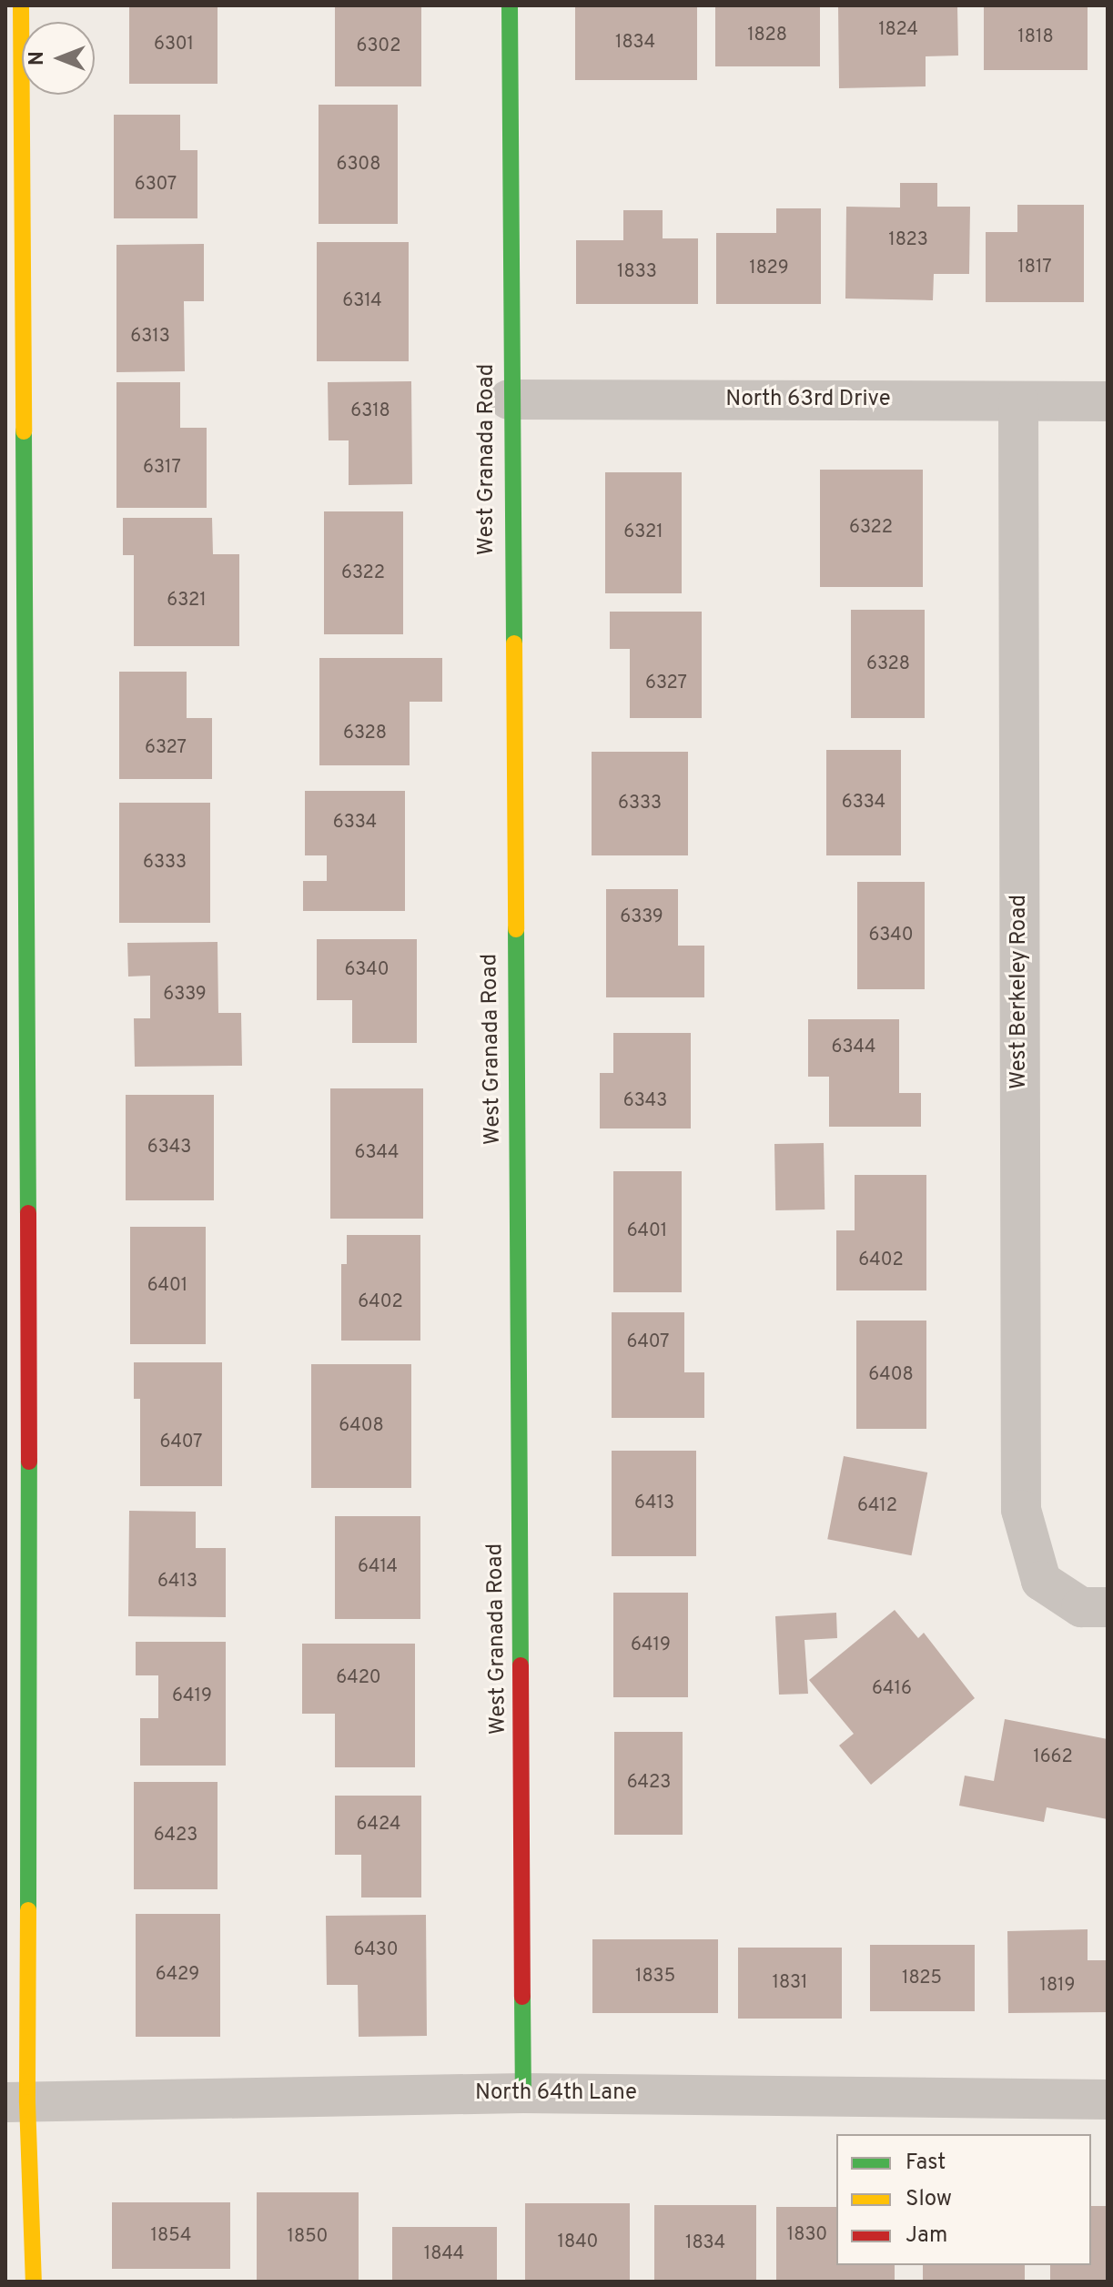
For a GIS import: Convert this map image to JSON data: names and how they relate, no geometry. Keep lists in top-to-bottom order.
{
  "streets": {
    "street": [
      "North 63rd Drive",
      "West Granada Road",
      "West Berkeley Road",
      "North 64th Lane"
    ]
  },
  "crossings": [
    ["North 63rd Drive", "West Granada Road"],
    ["North 63rd Drive", "West Berkeley Road"],
    ["West Granada Road", "North 64th Lane"]
  ],
  "house_numbers": [
    "1824",
    "1828",
    "1818",
    "1834",
    "6301",
    "6302",
    "6308",
    "6307",
    "1823",
    "1817",
    "1829",
    "1833",
    "6314",
    "6313",
    "6318",
    "6317",
    "6322",
    "6321",
    "6322",
    "6321",
    "6328",
    "6327",
    "6328",
    "6327",
    "6334",
    "6333",
    "6334",
    "6333",
    "6339",
    "6340",
    "6340",
    "6339",
    "6344",
    "6343",
    "6343",
    "6344",
    "6401",
    "6402",
    "6401",
    "6402",
    "6407",
    "6408",
    "6408",
    "6407",
    "6413",
    "6412",
    "6414",
    "6413",
    "6419",
    "6420",
    "6416",
    "6419",
    "1662",
    "6423",
    "6424",
    "6423",
    "6430",
    "6429",
    "1835",
    "1825",
    "1831",
    "1819",
    "1830",
    "1854",
    "1850",
    "1840",
    "1834",
    "1844"
  ],
  "legend": ["Fast", "Slow", "Jam"],
  "north": "left"
}
